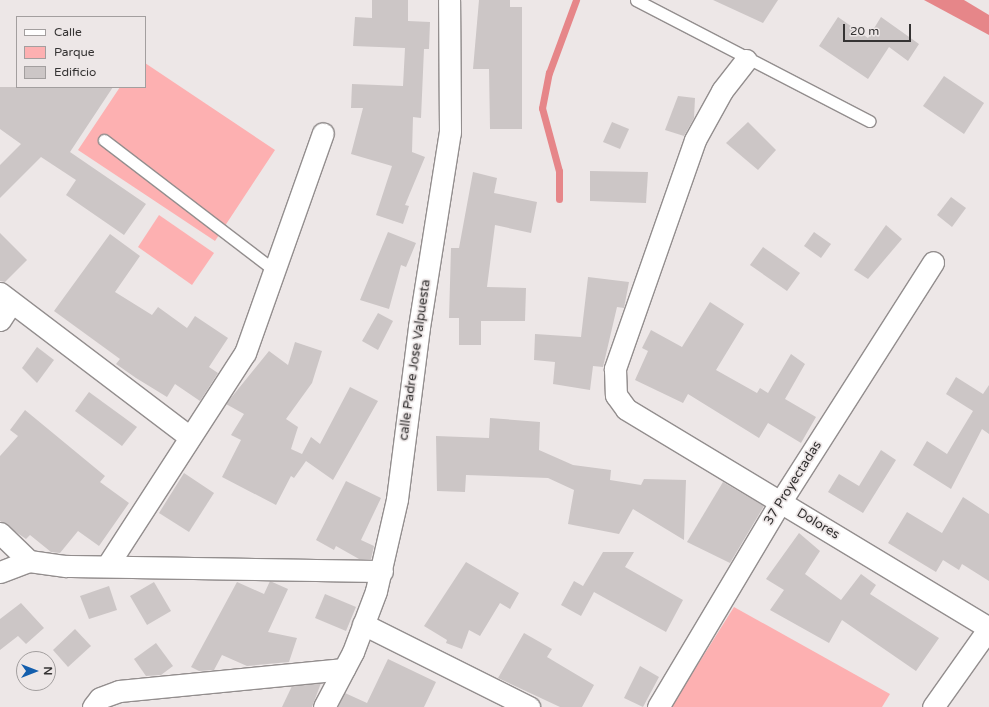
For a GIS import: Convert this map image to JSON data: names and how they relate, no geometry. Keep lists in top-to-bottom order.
{
  "streets": {
    "street": ["calle Padre Jose Valpuesta", "37 Proyectadas", "Dolores"]
  },
  "crossings": [
    ["37 Proyectadas", "Dolores"]
  ],
  "legend": ["Calle", "Parque", "Edificio"],
  "scale_bar": "20 m",
  "north": "right"
}
